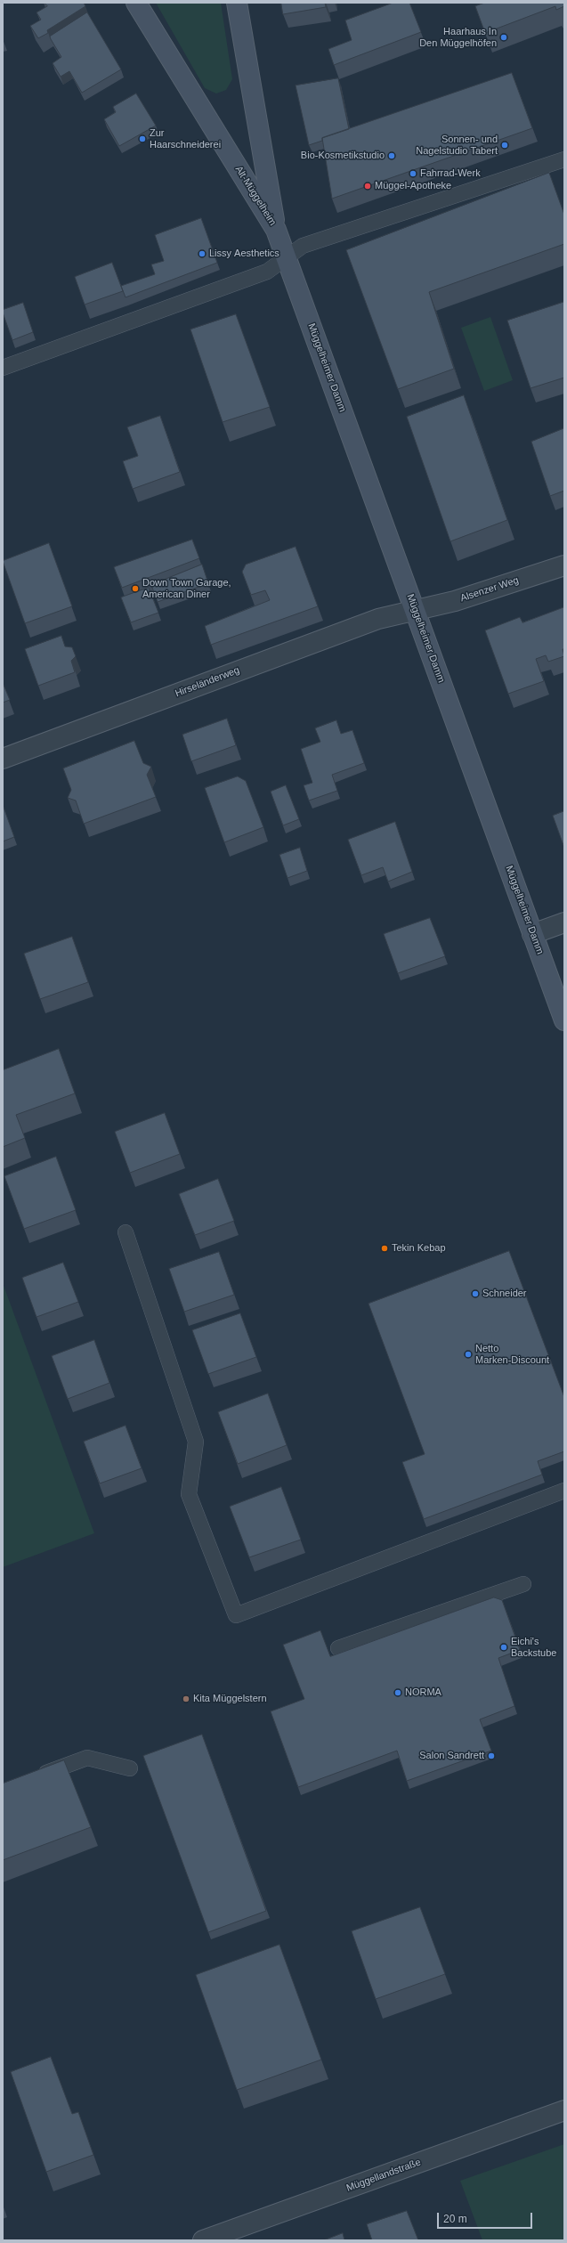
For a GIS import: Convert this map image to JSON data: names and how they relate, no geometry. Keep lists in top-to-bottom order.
{
  "streets": {
    "main road": ["Alt-Müggelheim", "Müggelheimer Damm"],
    "street": ["Alsenzer Weg", "Hirseländerweg", "Müggellandstraße"]
  },
  "crossings": [
    ["Alt-Müggelheim", "Müggelheimer Damm"],
    ["Müggelheimer Damm", "Alsenzer Weg"],
    ["Müggelheimer Damm", "Hirseländerweg"],
    ["Alsenzer Weg", "Hirseländerweg"]
  ],
  "places": [
    "Haarhaus In Den Müggelhöfen",
    "Zur Haarschneiderei",
    "Sonnen- und Nagelstudio Tabert",
    "Bio-Kosmetikstudio",
    "Fahrrad-Werk",
    "Müggel-Apotheke",
    "Lissy Aesthetics",
    "Down Town Garage, American Diner",
    "Tekin Kebap",
    "Schneider",
    "Netto Marken-Discount",
    "Eichi's Backstube",
    "NORMA",
    "Kita Müggelstern",
    "Salon Sandrett"
  ],
  "scale_bar": "20 m"
}
